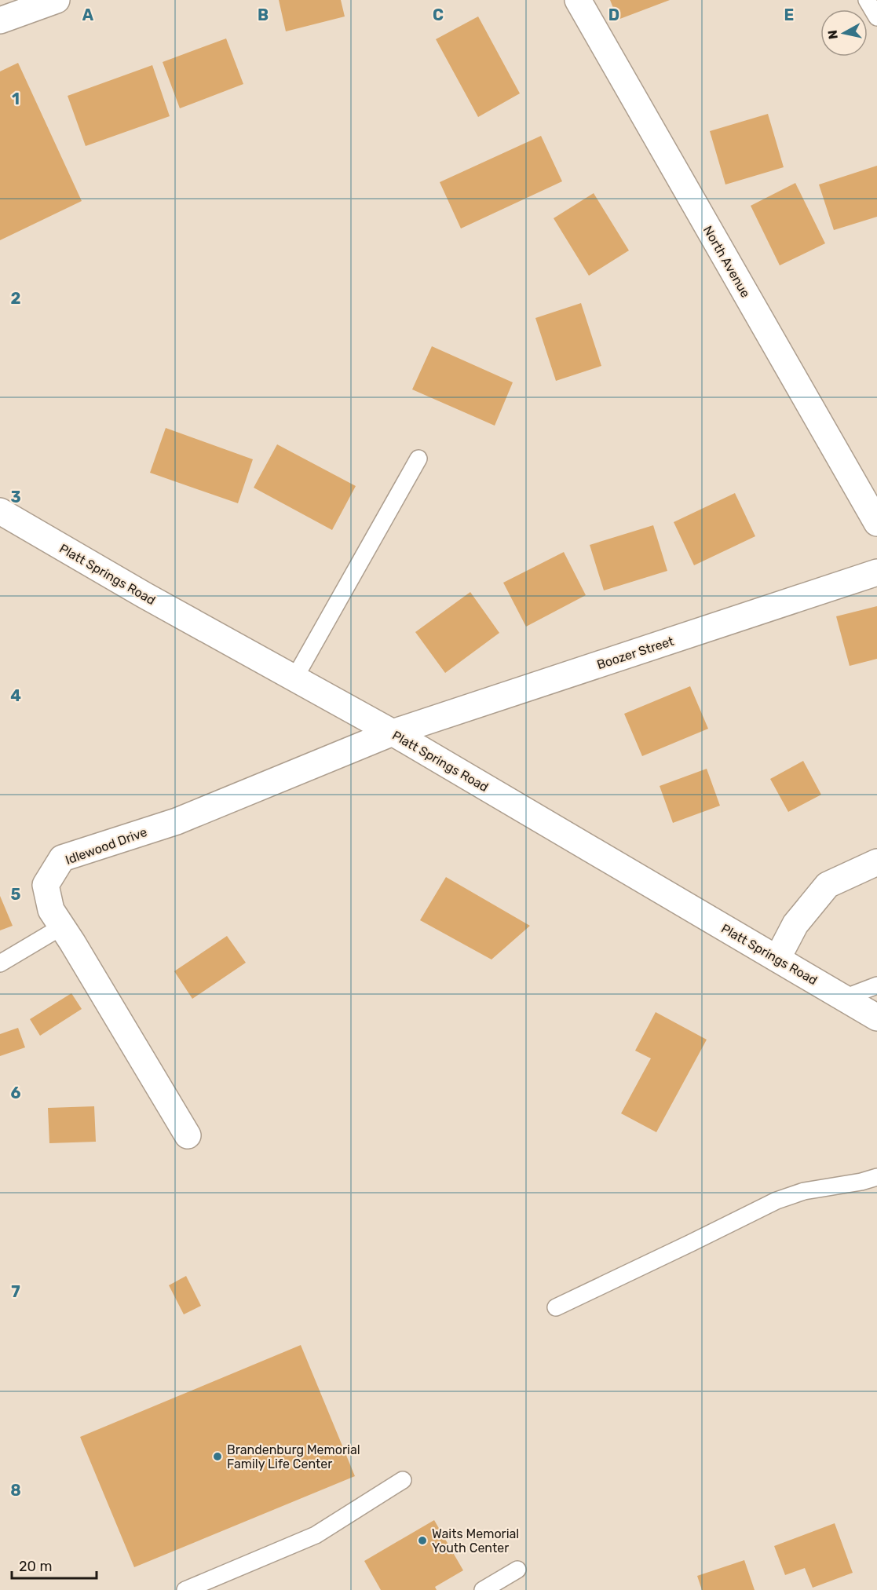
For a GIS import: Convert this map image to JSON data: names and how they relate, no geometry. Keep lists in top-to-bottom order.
{
  "streets": {
    "street": [
      "North Avenue",
      "Platt Springs Road",
      "Boozer Street",
      "Idlewood Drive"
    ]
  },
  "crossings": [
    ["Platt Springs Road", "Boozer Street"],
    ["Platt Springs Road", "Idlewood Drive"],
    ["Boozer Street", "Idlewood Drive"]
  ],
  "places": ["Brandenburg Memorial Family Life Center", "Waits Memorial Youth Center"],
  "scale_bar": "20 m",
  "north": "left",
  "grid": {
    "columns": [
      "A",
      "B",
      "C",
      "D",
      "E"
    ],
    "rows": [
      "1",
      "2",
      "3",
      "4",
      "5",
      "6",
      "7",
      "8"
    ]
  }
}
